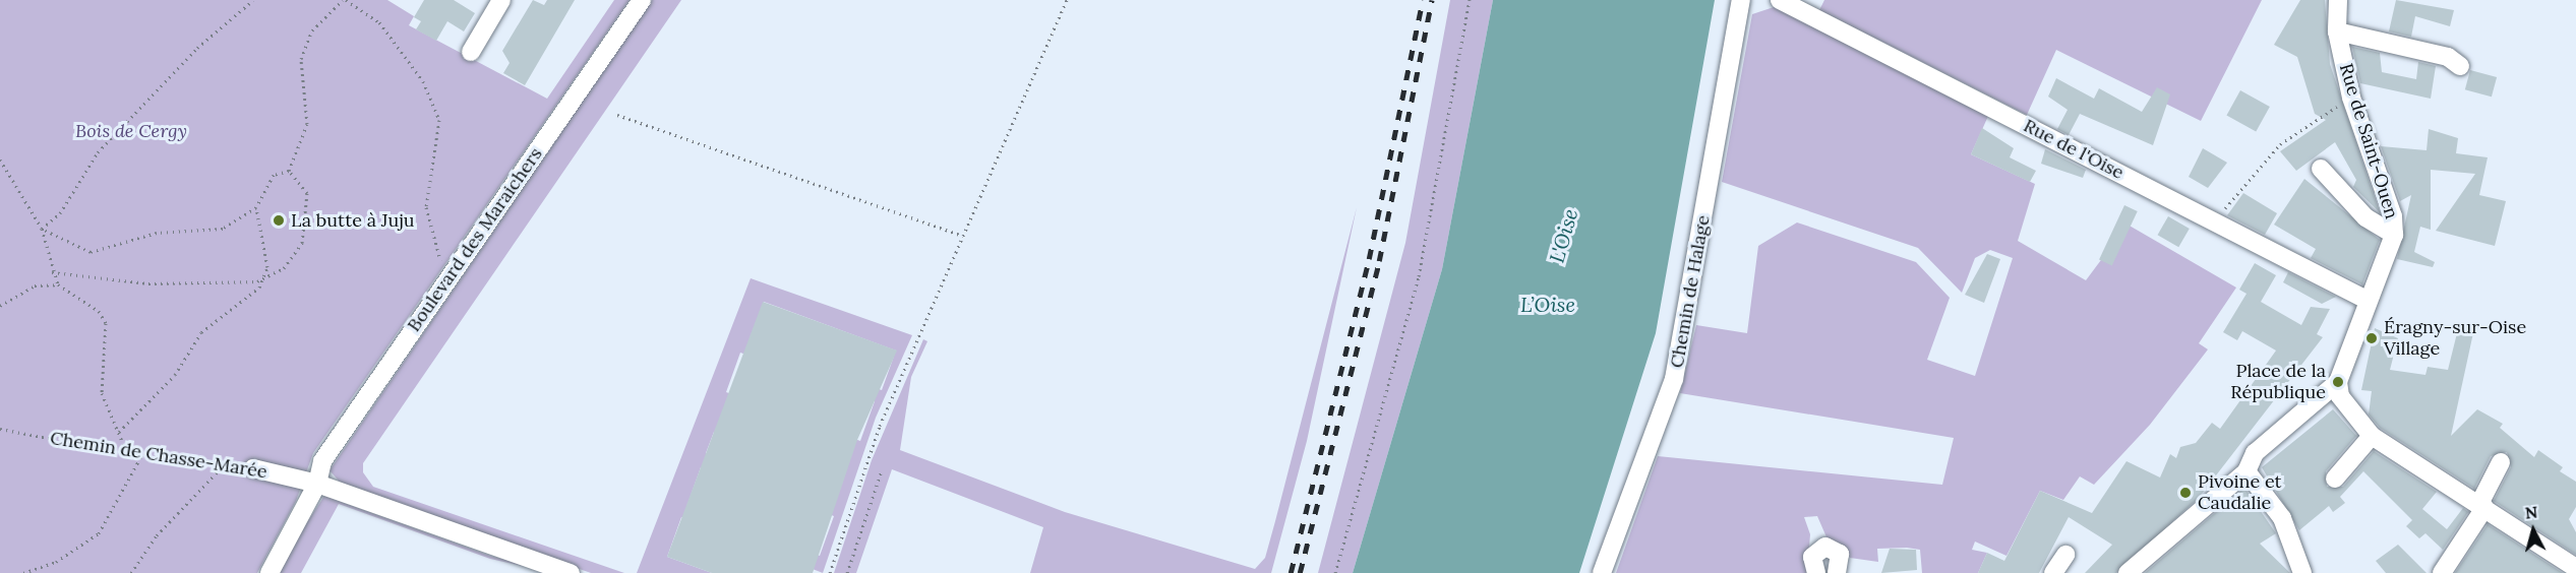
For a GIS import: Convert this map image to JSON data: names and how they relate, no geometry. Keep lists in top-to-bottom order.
{
  "streets": {
    "street": [
      "Rue de Saint-Ouen",
      "Rue de l'Oise",
      "Boulevard des Maraichers",
      "Chemin de Halage",
      "Chemin de Chasse-Marée"
    ]
  },
  "crossings": [
    ["Rue de Saint-Ouen", "Rue de l'Oise"],
    ["Boulevard des Maraichers", "Chemin de Chasse-Marée"]
  ],
  "water": ["L'Oise", "L’Oise"],
  "parks": ["Bois de Cergy"],
  "places": [
    "La butte à Juju",
    "Éragny-sur-Oise Village",
    "Place de la République",
    "Pivoine et Caudalie"
  ],
  "north": "top"
}
